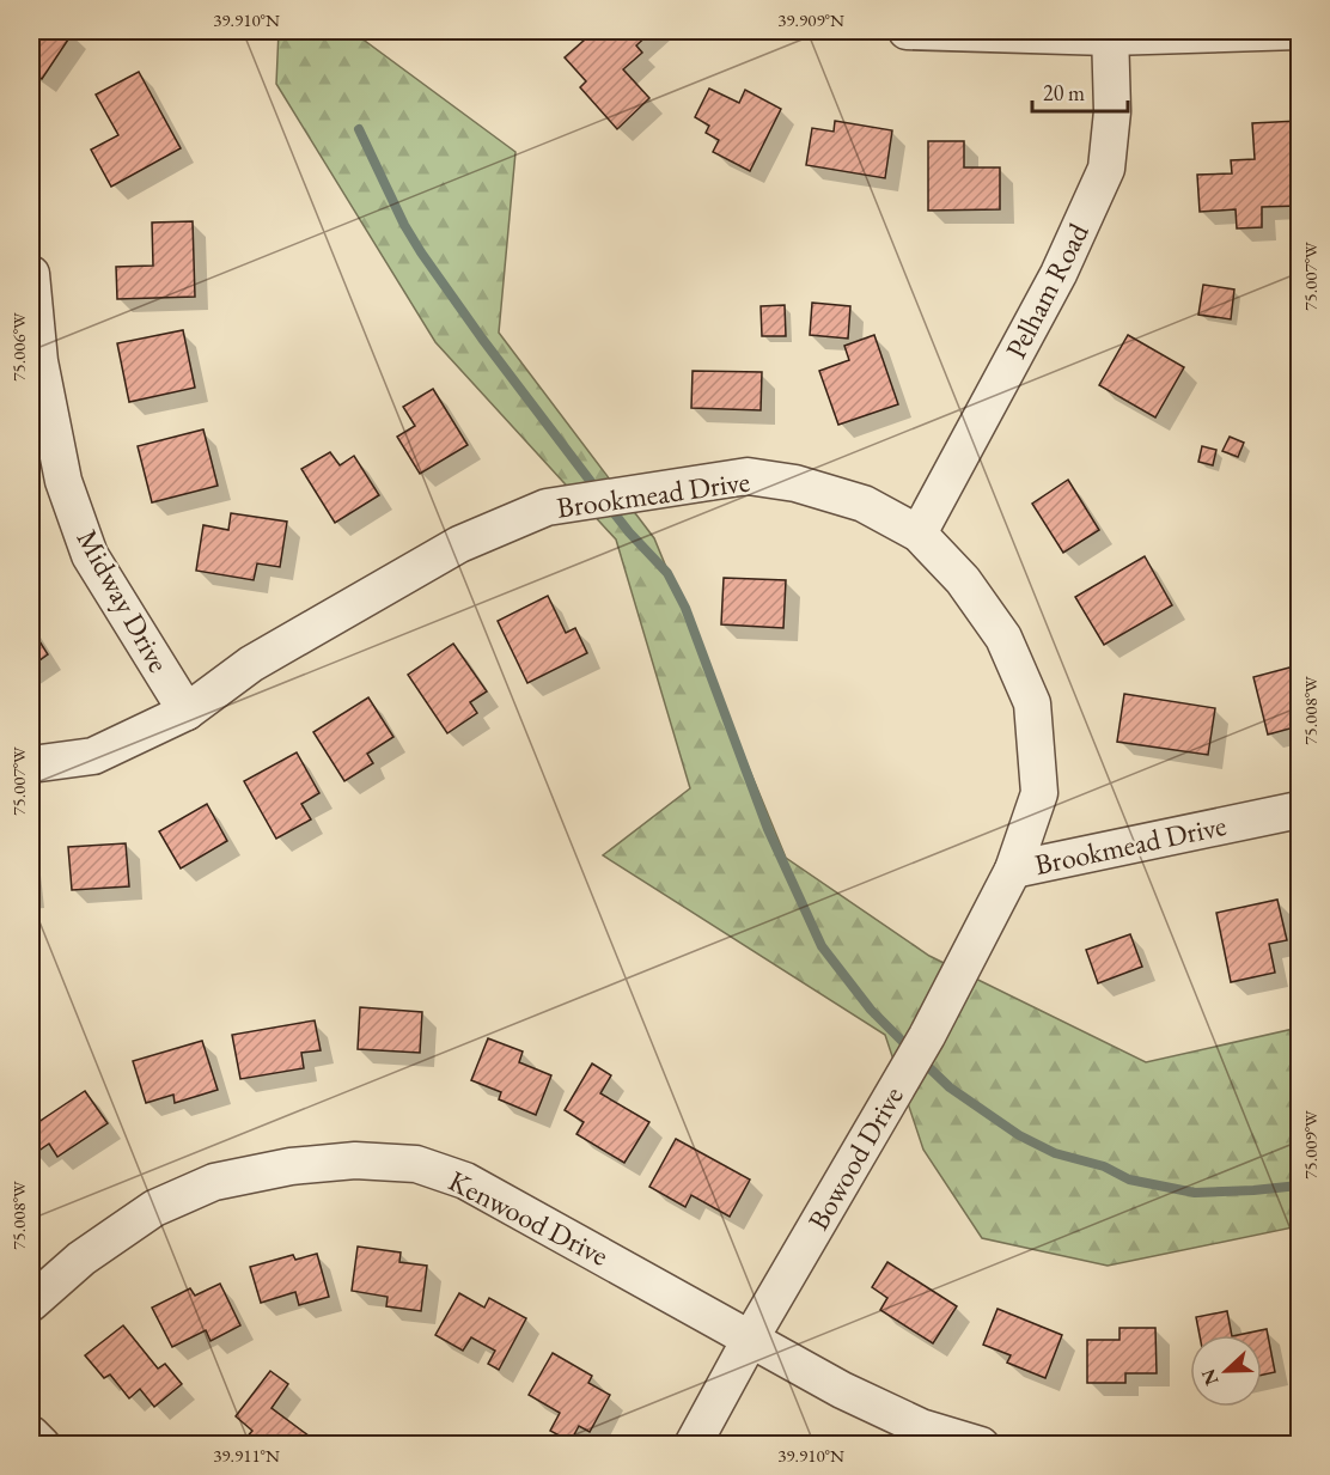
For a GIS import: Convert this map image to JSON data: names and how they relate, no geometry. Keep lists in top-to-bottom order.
{
  "streets": {
    "street": [
      "Pelham Road",
      "Brookmead Drive",
      "Midway Drive",
      "Bowood Drive",
      "Kenwood Drive"
    ]
  },
  "crossings": [
    ["Pelham Road", "Brookmead Drive"],
    ["Brookmead Drive", "Midway Drive"],
    ["Brookmead Drive", "Bowood Drive"],
    ["Bowood Drive", "Kenwood Drive"]
  ],
  "scale_bar": "20 m",
  "north": "left",
  "coordinates": [
    "39.910°N",
    "39.909°N",
    "75.007°W",
    "75.006°W",
    "75.008°W",
    "75.009°W",
    "39.911°N"
  ]
}
